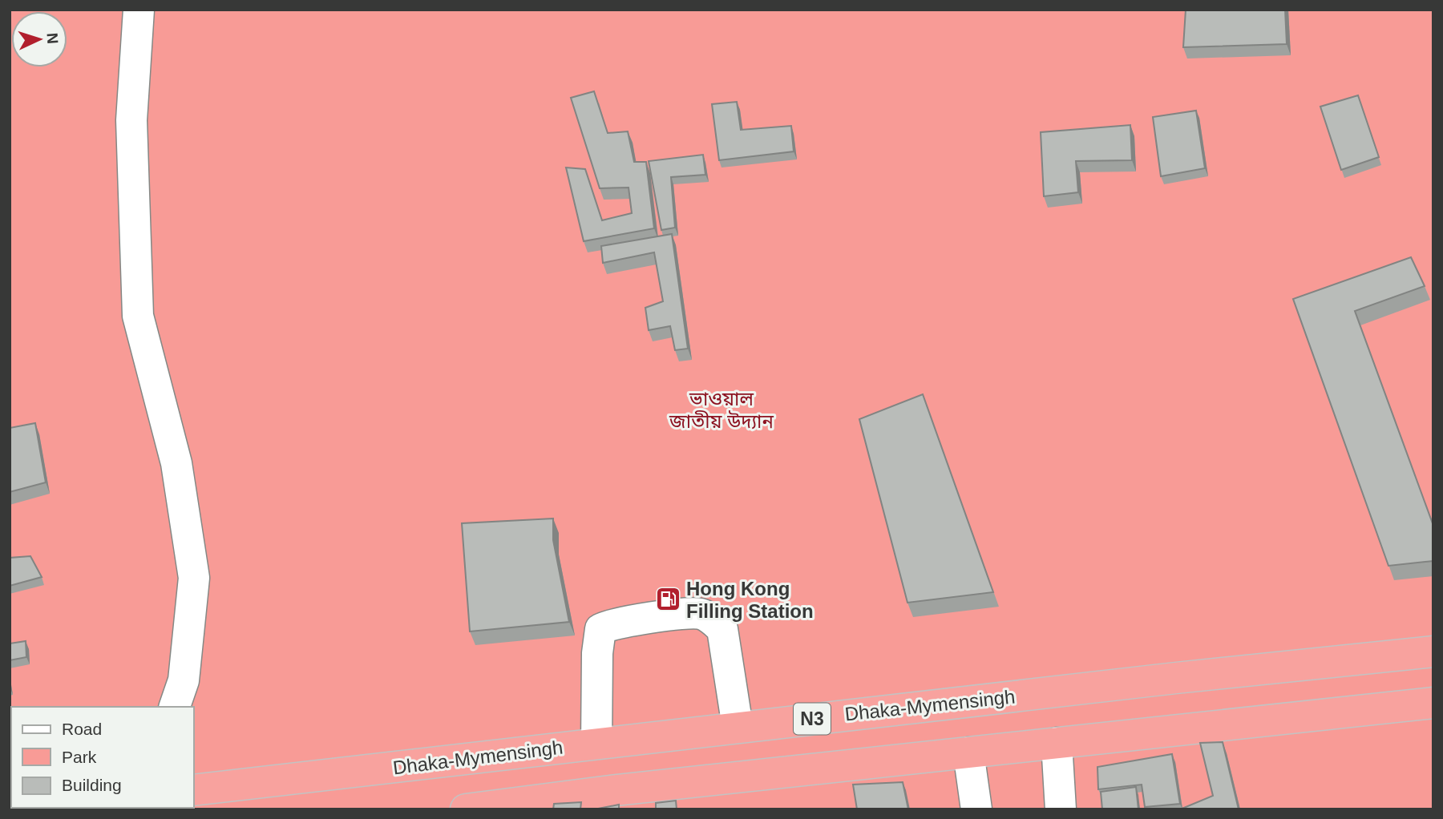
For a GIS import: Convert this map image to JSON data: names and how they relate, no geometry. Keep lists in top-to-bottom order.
{
  "streets": {
    "highway": ["Dhaka-Mymensingh", "N3"]
  },
  "parks": ["ভাওয়াল জাতীয় উদ্যান"],
  "places": {
    "fuel station": ["Hong Kong Filling Station"]
  },
  "legend": ["Road", "Park", "Building"],
  "north": "right"
}
